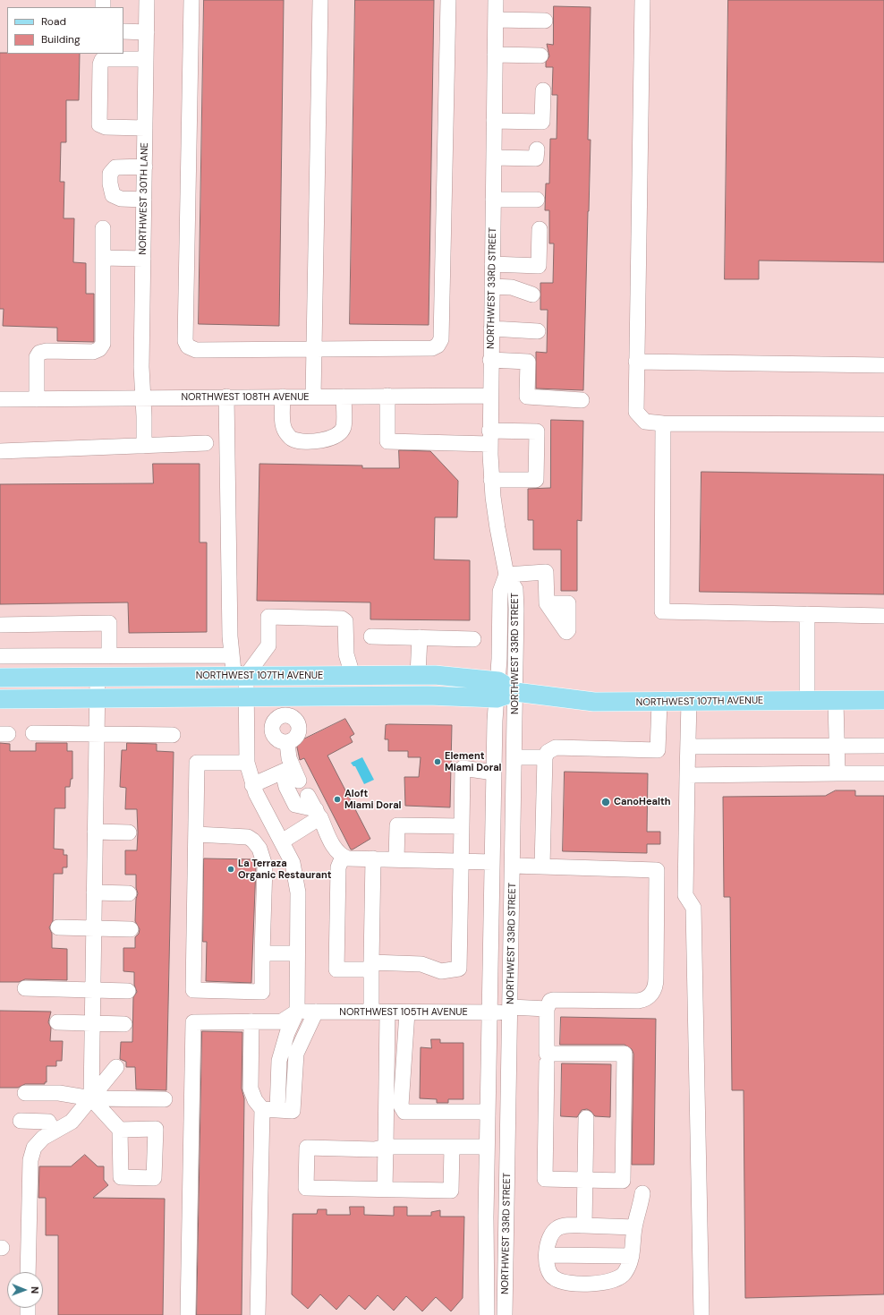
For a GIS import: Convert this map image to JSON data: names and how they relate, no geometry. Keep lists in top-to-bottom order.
{
  "streets": {
    "main road": ["NORTHWEST 107TH AVENUE"],
    "street": [
      "NORTHWEST 30TH LANE",
      "NORTHWEST 33RD STREET",
      "NORTHWEST 108TH AVENUE",
      "NORTHWEST 105TH AVENUE"
    ]
  },
  "crossings": [
    ["NORTHWEST 30TH LANE", "NORTHWEST 108TH AVENUE"],
    ["NORTHWEST 33RD STREET", "NORTHWEST 108TH AVENUE"],
    ["NORTHWEST 33RD STREET", "NORTHWEST 107TH AVENUE"],
    ["NORTHWEST 33RD STREET", "NORTHWEST 105TH AVENUE"]
  ],
  "places": [
    "Element Miami Doral",
    "Aloft Miami Doral",
    "CanoHealth",
    "La Terraza Organic Restaurant"
  ],
  "legend": ["Road", "Building"],
  "north": "right"
}
